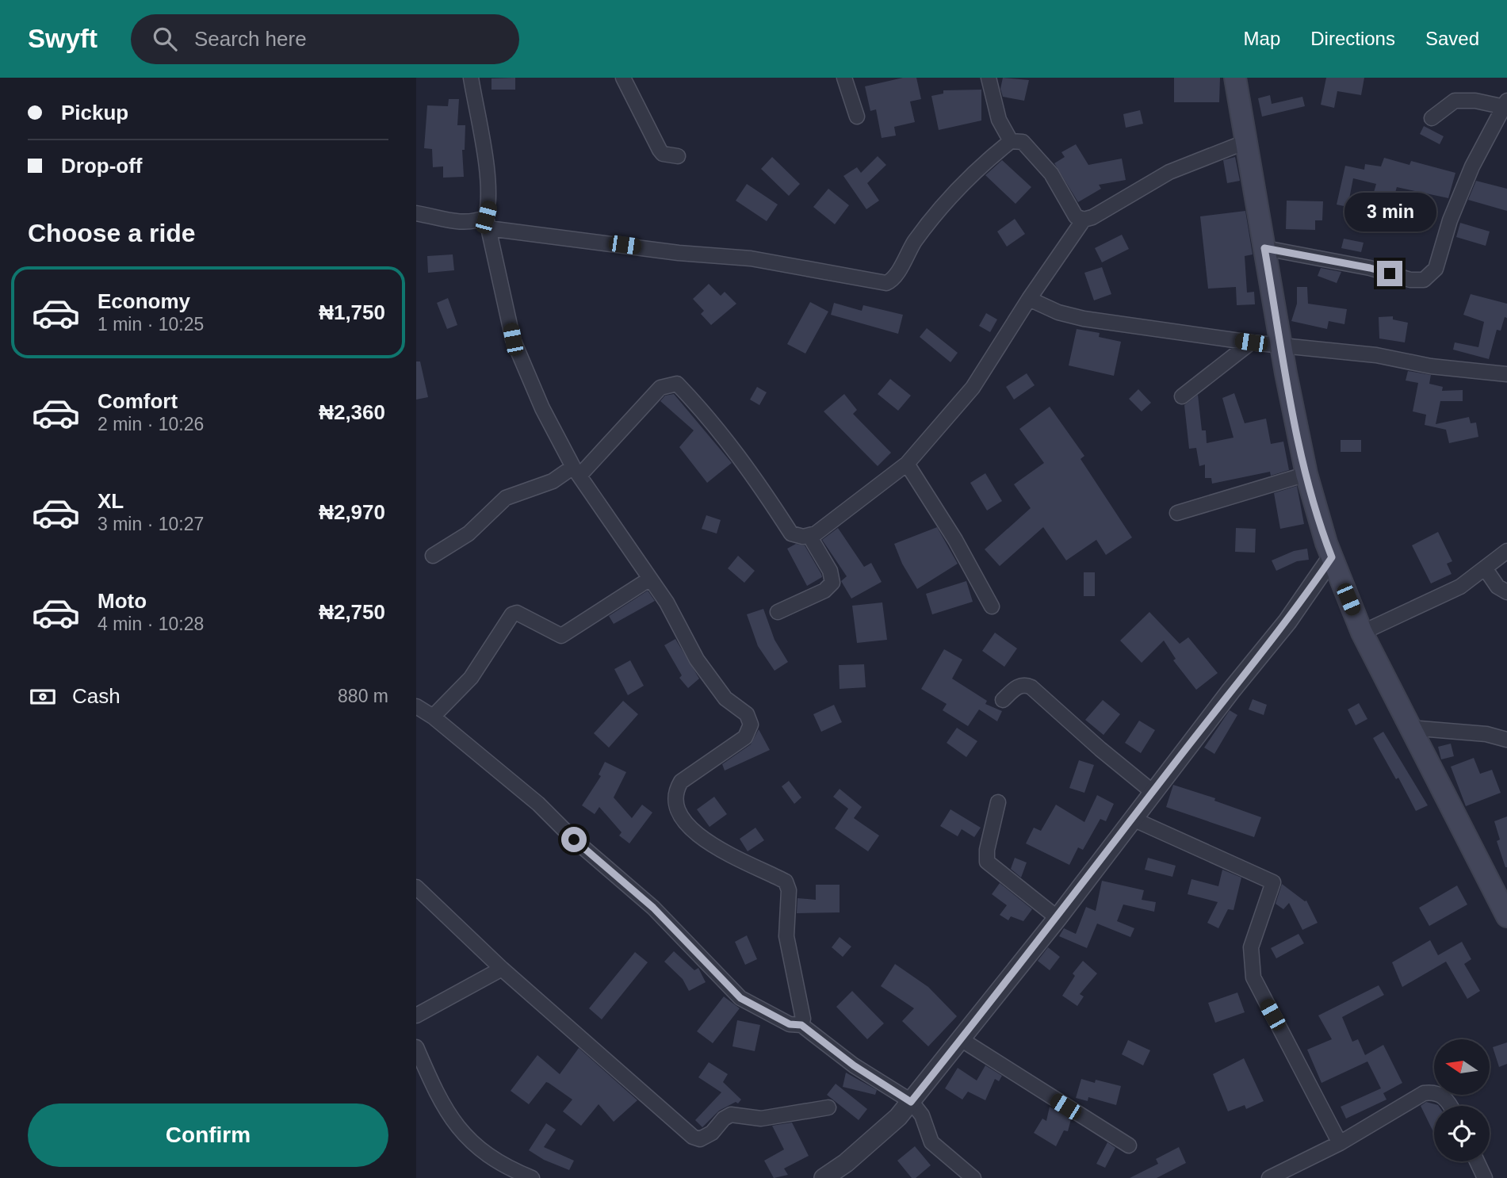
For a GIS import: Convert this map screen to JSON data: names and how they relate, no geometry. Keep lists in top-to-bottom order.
{
  "north": "left",
  "page": {
    "header": "Swyft",
    "search": "Search here",
    "nav": ["Map", "Directions", "Saved"],
    "banner": ["Pickup", "Drop-off"],
    "bubble": "3 min",
    "heading": "Choose a ride",
    "list": [
      {
        "name": "Economy",
        "note": "1 min · 10:25",
        "value": "₦1,750"
      },
      {
        "name": "Comfort",
        "note": "2 min · 10:26",
        "value": "₦2,360"
      },
      {
        "name": "XL",
        "note": "3 min · 10:27",
        "value": "₦2,970"
      },
      {
        "name": "Moto",
        "note": "4 min · 10:28",
        "value": "₦2,750"
      }
    ],
    "pay": ["Cash", "880 m"],
    "buttons": "Confirm"
  }
}
